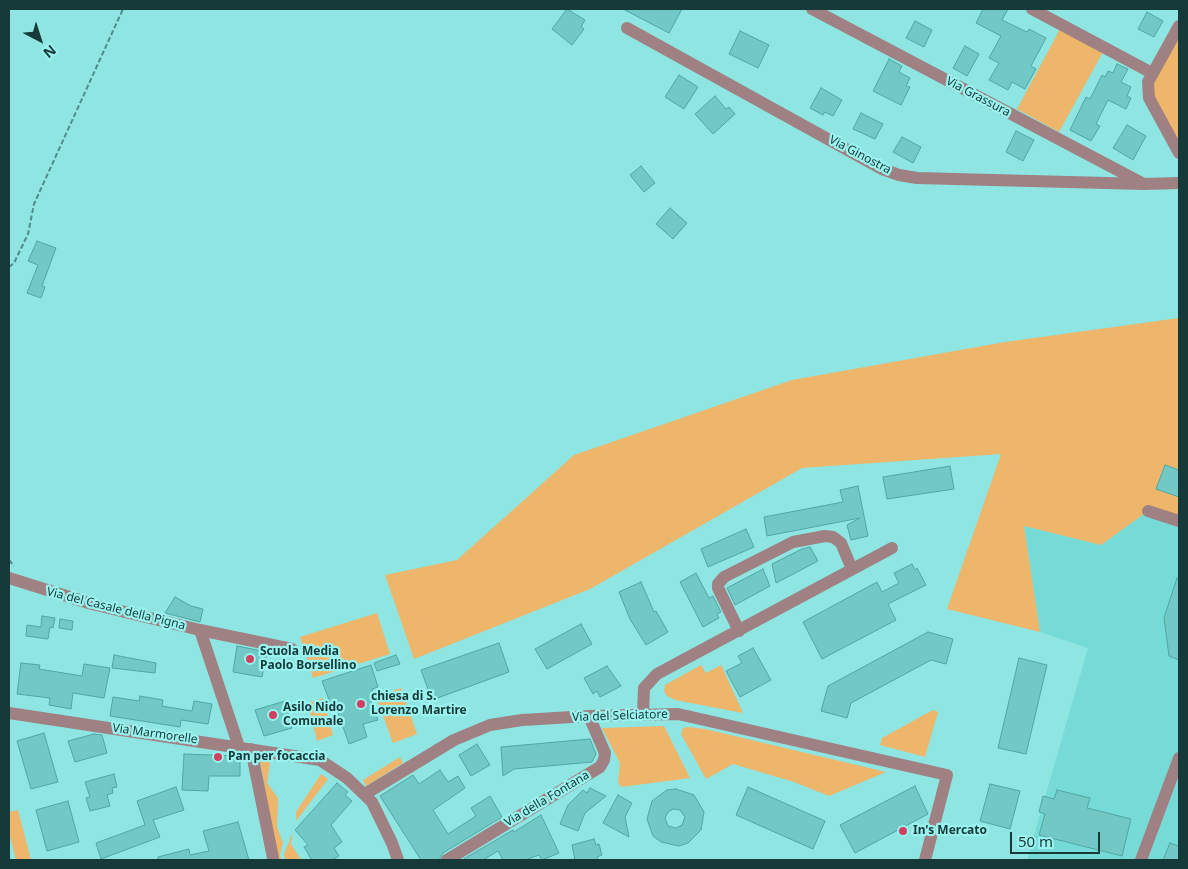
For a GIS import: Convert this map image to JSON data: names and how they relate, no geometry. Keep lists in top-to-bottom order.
{
  "streets": {
    "street": [
      "Via Grassura",
      "Via Ginostra",
      "Via del Casale della Pigna",
      "Via del Selciatore",
      "Via Marmorelle",
      "Via della Fontana"
    ]
  },
  "crossings": [
    ["Via Grassura", "Via Ginostra"],
    ["Via del Casale della Pigna", "Via Marmorelle"],
    ["Via del Selciatore", "Via Marmorelle"],
    ["Via del Selciatore", "Via della Fontana"]
  ],
  "places": [
    "Scuola Media Paolo Borsellino",
    "chiesa di S. Lorenzo Martire",
    "Asilo Nido Comunale",
    "Pan per focaccia",
    "In's Mercato"
  ],
  "scale_bar": "50 m",
  "north": "bottom right"
}
